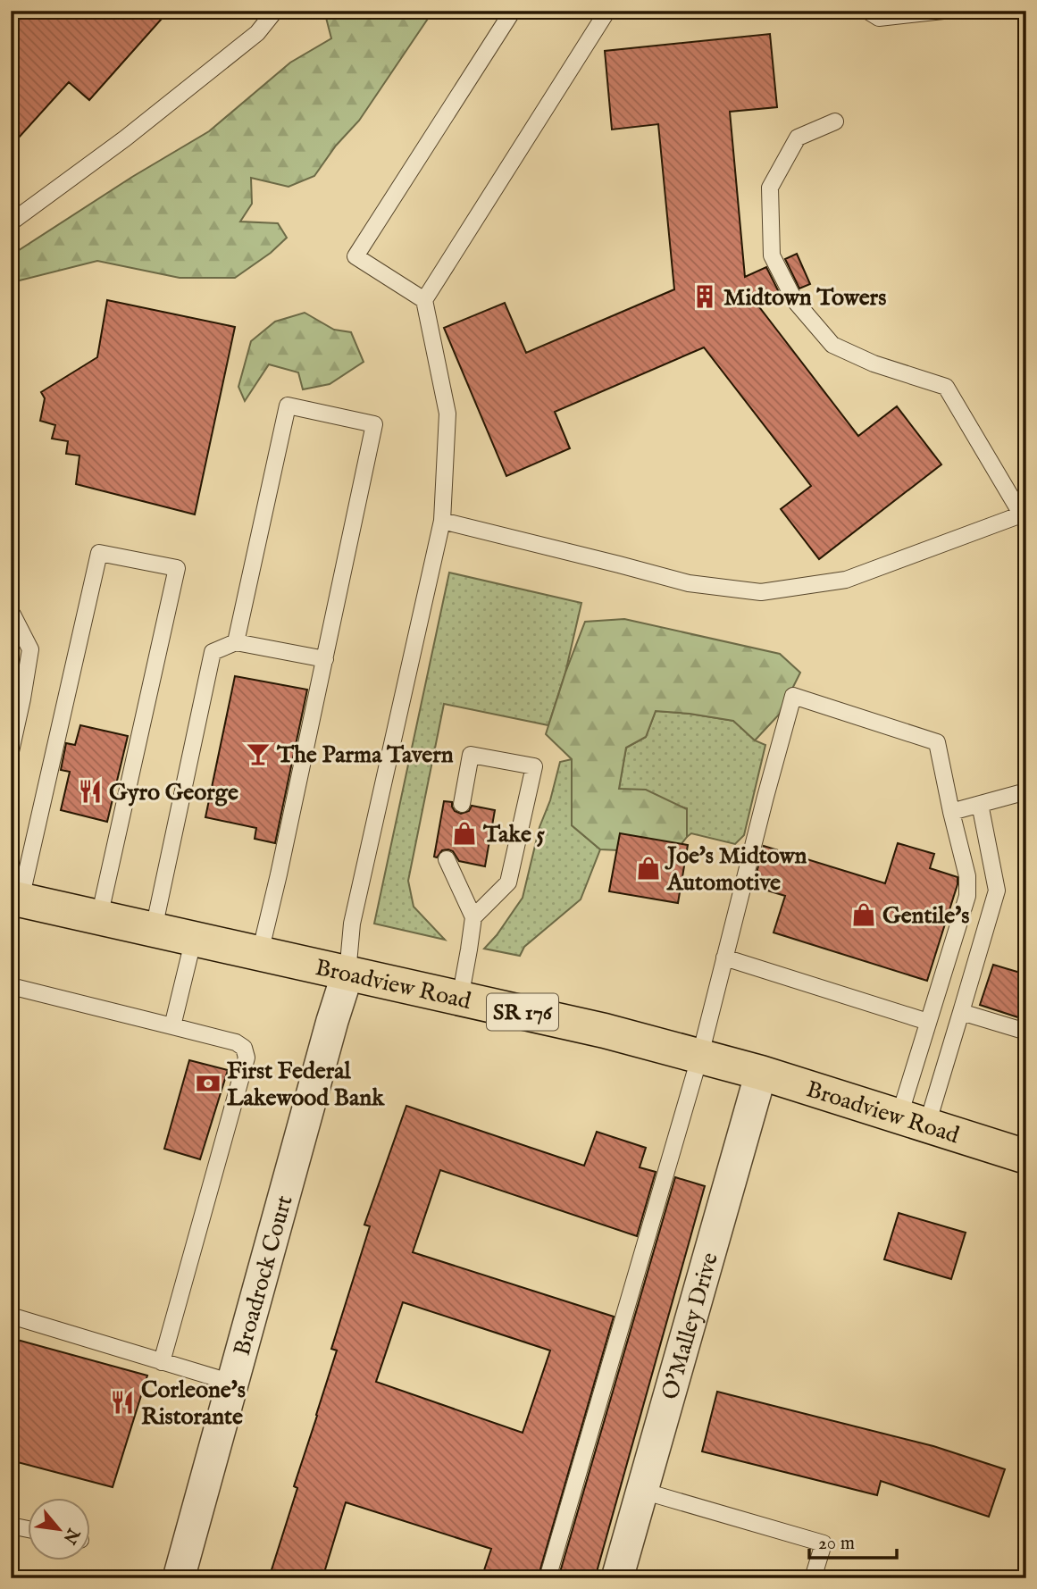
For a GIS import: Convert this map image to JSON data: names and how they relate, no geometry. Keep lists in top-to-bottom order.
{
  "streets": {
    "main road": ["Broadview Road", "SR 176"],
    "street": ["Broadrock Court", "O'Malley Drive"]
  },
  "crossings": [
    ["Broadview Road", "Broadrock Court"],
    ["Broadview Road", "O'Malley Drive"]
  ],
  "places": {
    "building": ["Midtown Towers"],
    "bar": ["The Parma Tavern"],
    "restaurant": ["Gyro George", "Corleone's Ristorante"],
    "shop": ["Take 5", "Joe's Midtown Automotive", "Gentile's"],
    "bank": ["First Federal Lakewood Bank"]
  },
  "scale_bar": "20 m",
  "north": "bottom right"
}
